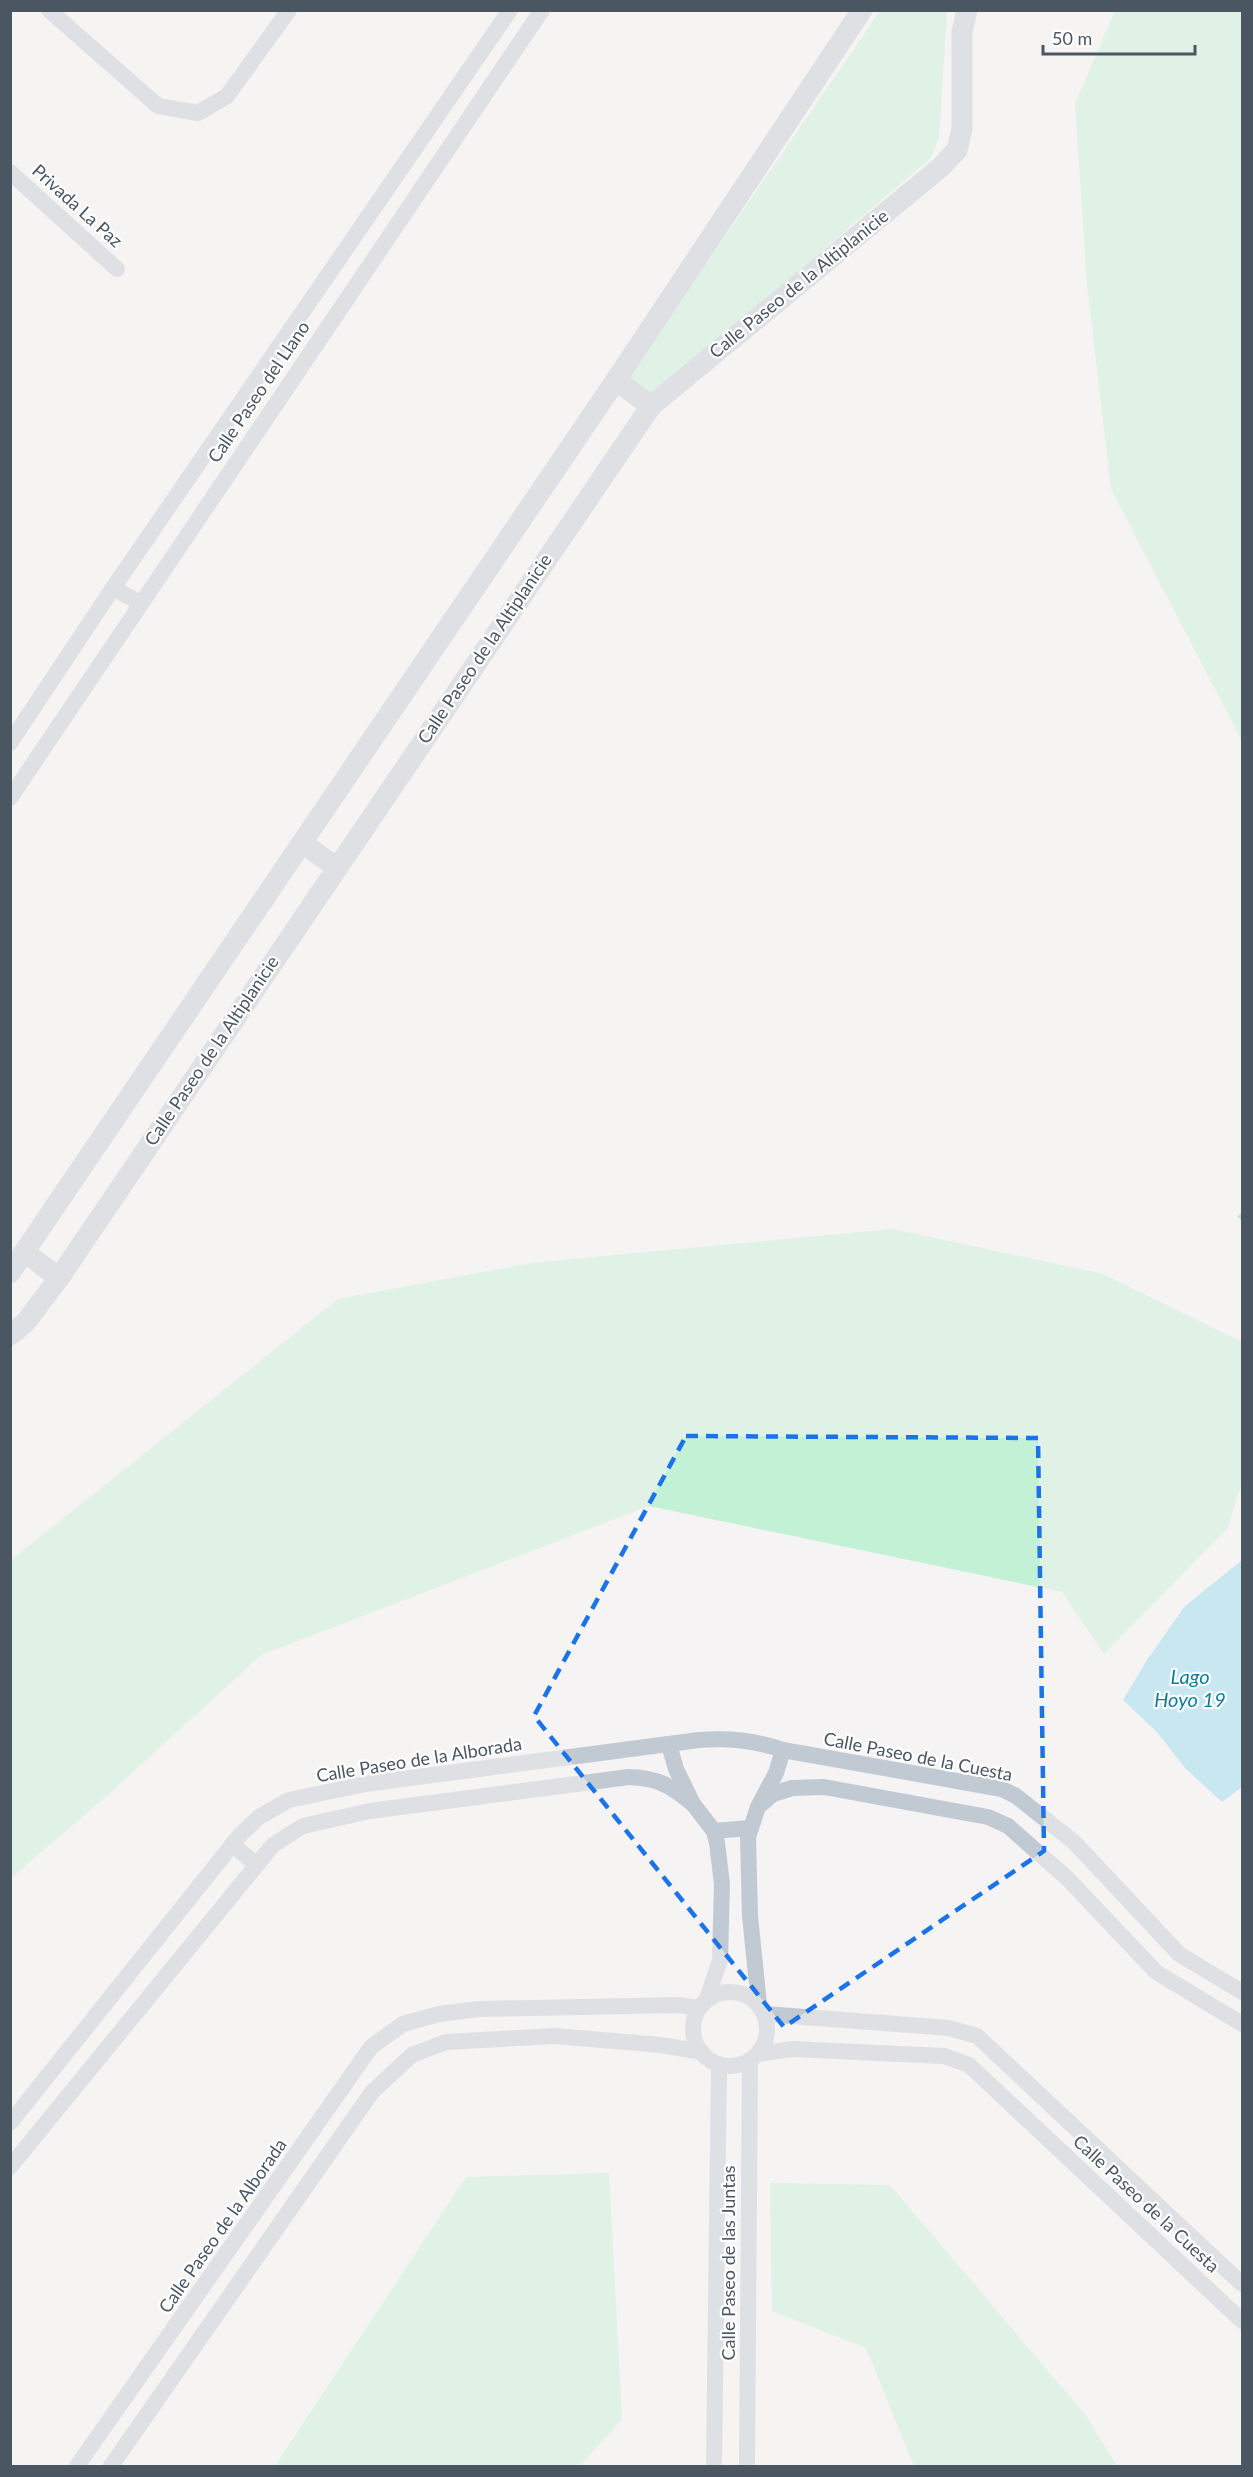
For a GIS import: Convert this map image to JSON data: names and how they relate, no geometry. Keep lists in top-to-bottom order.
{
  "streets": {
    "street": [
      "Privada La Paz",
      "Calle Paseo de la Altiplanicie",
      "Calle Paseo del Llano",
      "Calle Paseo de la Cuesta",
      "Calle Paseo de la Alborada",
      "Calle Paseo de las Juntas"
    ]
  },
  "crossings": [
    ["Calle Paseo de la Cuesta", "Calle Paseo de la Alborada"],
    ["Calle Paseo de la Cuesta", "Calle Paseo de las Juntas"],
    ["Calle Paseo de la Alborada", "Calle Paseo de las Juntas"]
  ],
  "water": ["Lago Hoyo 19"],
  "scale_bar": "50 m"
}
